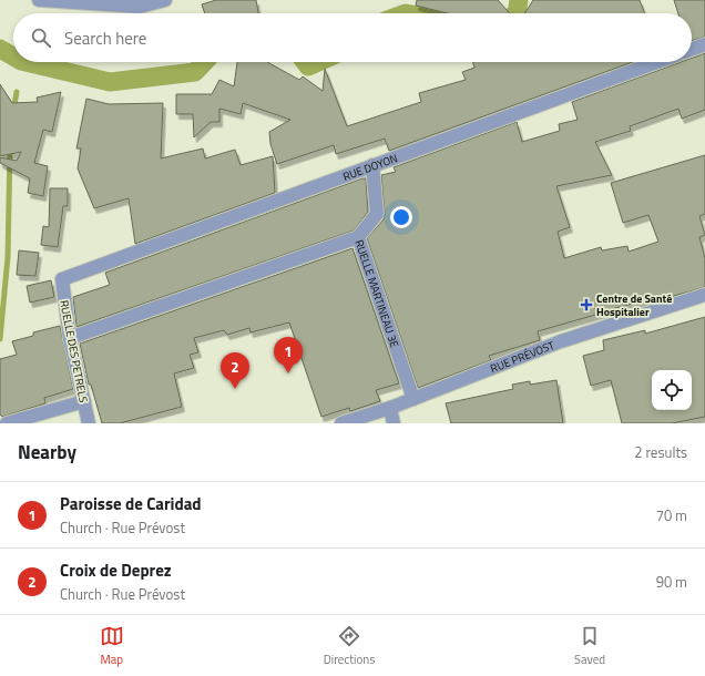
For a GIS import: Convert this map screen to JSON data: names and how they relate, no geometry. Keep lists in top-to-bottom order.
{
  "streets": {
    "street": [
      "RUE DOYON",
      "RUELLE MARTINEAU 3E",
      "RUELLE DES PETRELS",
      "RUE PRÉVOST"
    ]
  },
  "crossings": [
    ["RUE DOYON", "RUELLE MARTINEAU 3E"],
    ["RUE DOYON", "RUELLE DES PETRELS"],
    ["RUELLE MARTINEAU 3E", "RUE PRÉVOST"]
  ],
  "places": {
    "health": ["Centre de Santé Hospitalier"]
  },
  "page": {
    "search": "Search here",
    "pins": ["1", "2"],
    "heading": ["Nearby", "2 results"],
    "list": [
      {
        "mark": "1",
        "name": "Paroisse de Caridad",
        "note": "Church · Rue Prévost",
        "value": "70 m"
      },
      {
        "mark": "2",
        "name": "Croix de Deprez",
        "note": "Church · Rue Prévost",
        "value": "90 m"
      }
    ],
    "nav": ["Map", "Directions", "Saved"]
  }
}
